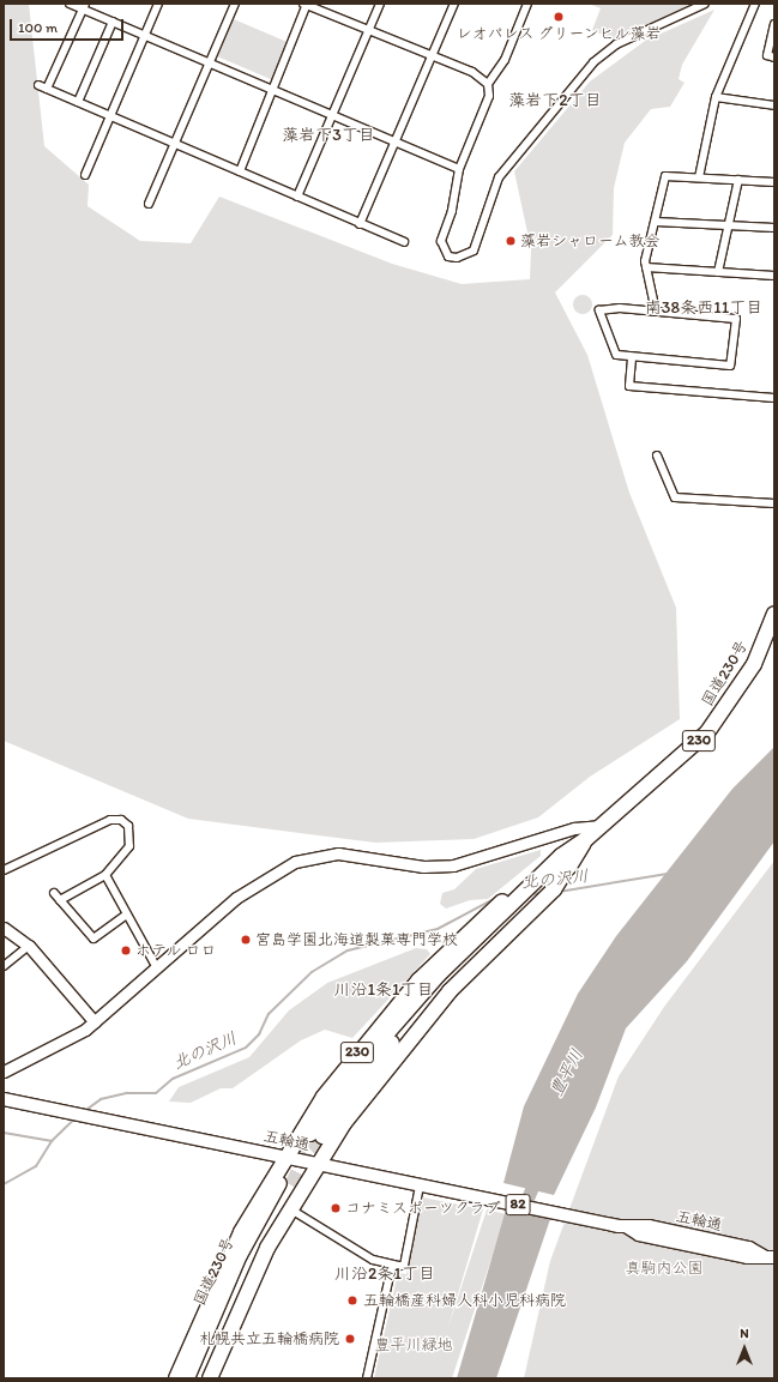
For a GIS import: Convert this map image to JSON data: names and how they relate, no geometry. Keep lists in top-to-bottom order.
{
  "streets": {
    "highway": ["国道230号", "230"],
    "main road": ["五輪通", "82"]
  },
  "crossings": [
    ["国道230号", "230"],
    ["230", "五輪通"]
  ],
  "districts": [
    "藻岩下2丁目",
    "藻岩下3丁目",
    "南38条西11丁目",
    "川沿1条1丁目",
    "川沿2条1丁目"
  ],
  "water": ["北の沢川", "豊平川"],
  "parks": ["真駒内公園", "豊平川緑地"],
  "places": [
    "レオパレス グリーンヒル藻岩",
    "藻岩シャローム教会",
    "宮島学園北海道製菓専門学校",
    "ホテル ロロ",
    "コナミスポーツクラブ",
    "五輪橋産科婦人科小児科病院",
    "札幌共立五輪橋病院"
  ],
  "scale_bar": "100 m",
  "north": "top"
}
